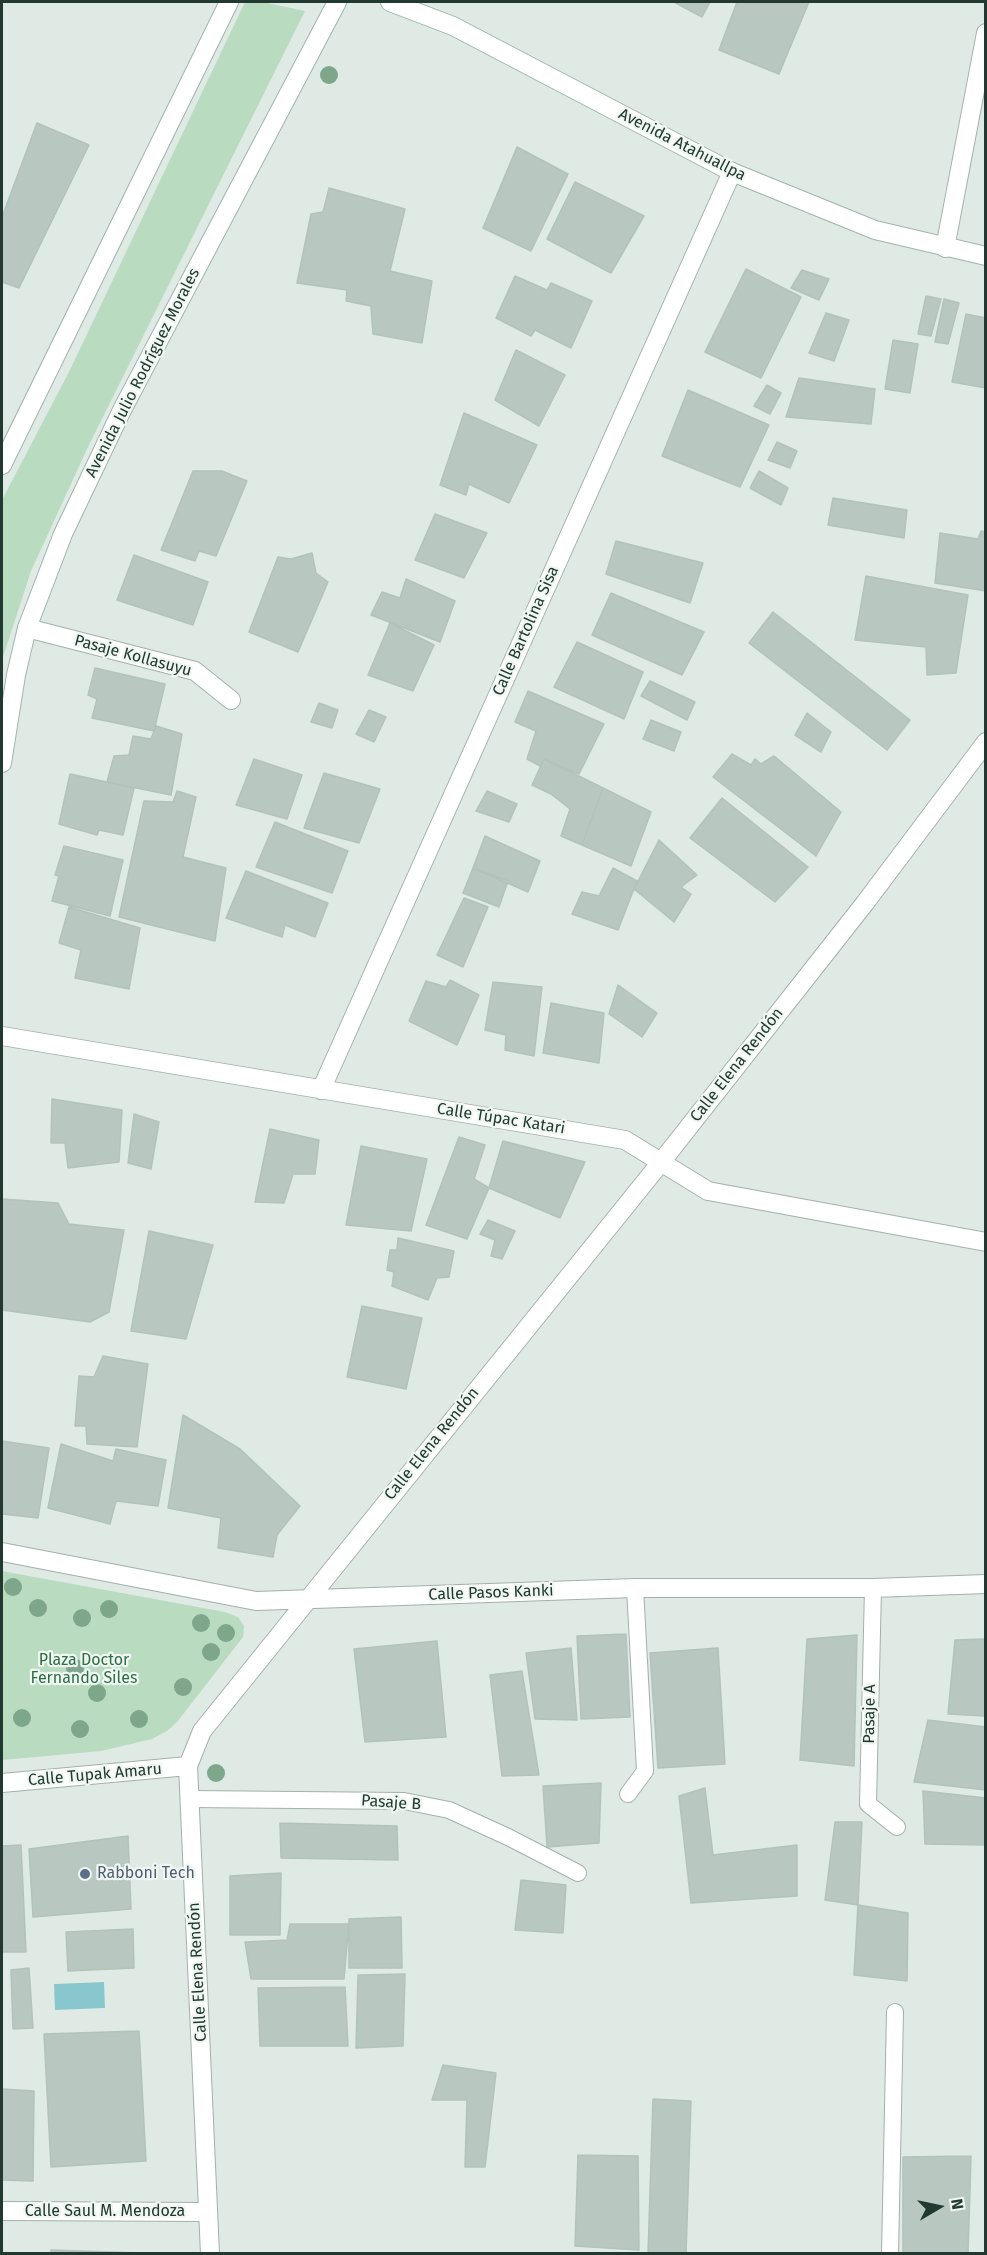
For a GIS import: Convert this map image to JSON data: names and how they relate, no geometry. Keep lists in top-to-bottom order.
{
  "streets": {
    "street": [
      "Avenida Atahuallpa",
      "Avenida Julio Rodríguez Morales",
      "Calle Bartolina Sisa",
      "Pasaje Kollasuyu",
      "Calle Elena Rendón",
      "Calle Túpac Katari",
      "Calle Pasos Kanki",
      "Calle Tupak Amaru",
      "Calle Saul M. Mendoza"
    ],
    "lane": ["Pasaje A", "Pasaje B"]
  },
  "crossings": [
    ["Avenida Atahuallpa", "Calle Bartolina Sisa"],
    ["Avenida Julio Rodríguez Morales", "Pasaje Kollasuyu"],
    ["Calle Bartolina Sisa", "Calle Túpac Katari"],
    ["Calle Elena Rendón", "Calle Túpac Katari"],
    ["Calle Elena Rendón", "Calle Pasos Kanki"],
    ["Calle Elena Rendón", "Calle Tupak Amaru"],
    ["Calle Elena Rendón", "Pasaje B"],
    ["Calle Elena Rendón", "Calle Saul M. Mendoza"],
    ["Calle Pasos Kanki", "Pasaje A"]
  ],
  "parks": ["Plaza Doctor Fernando Siles"],
  "places": ["Rabboni Tech"],
  "north": "right"
}
